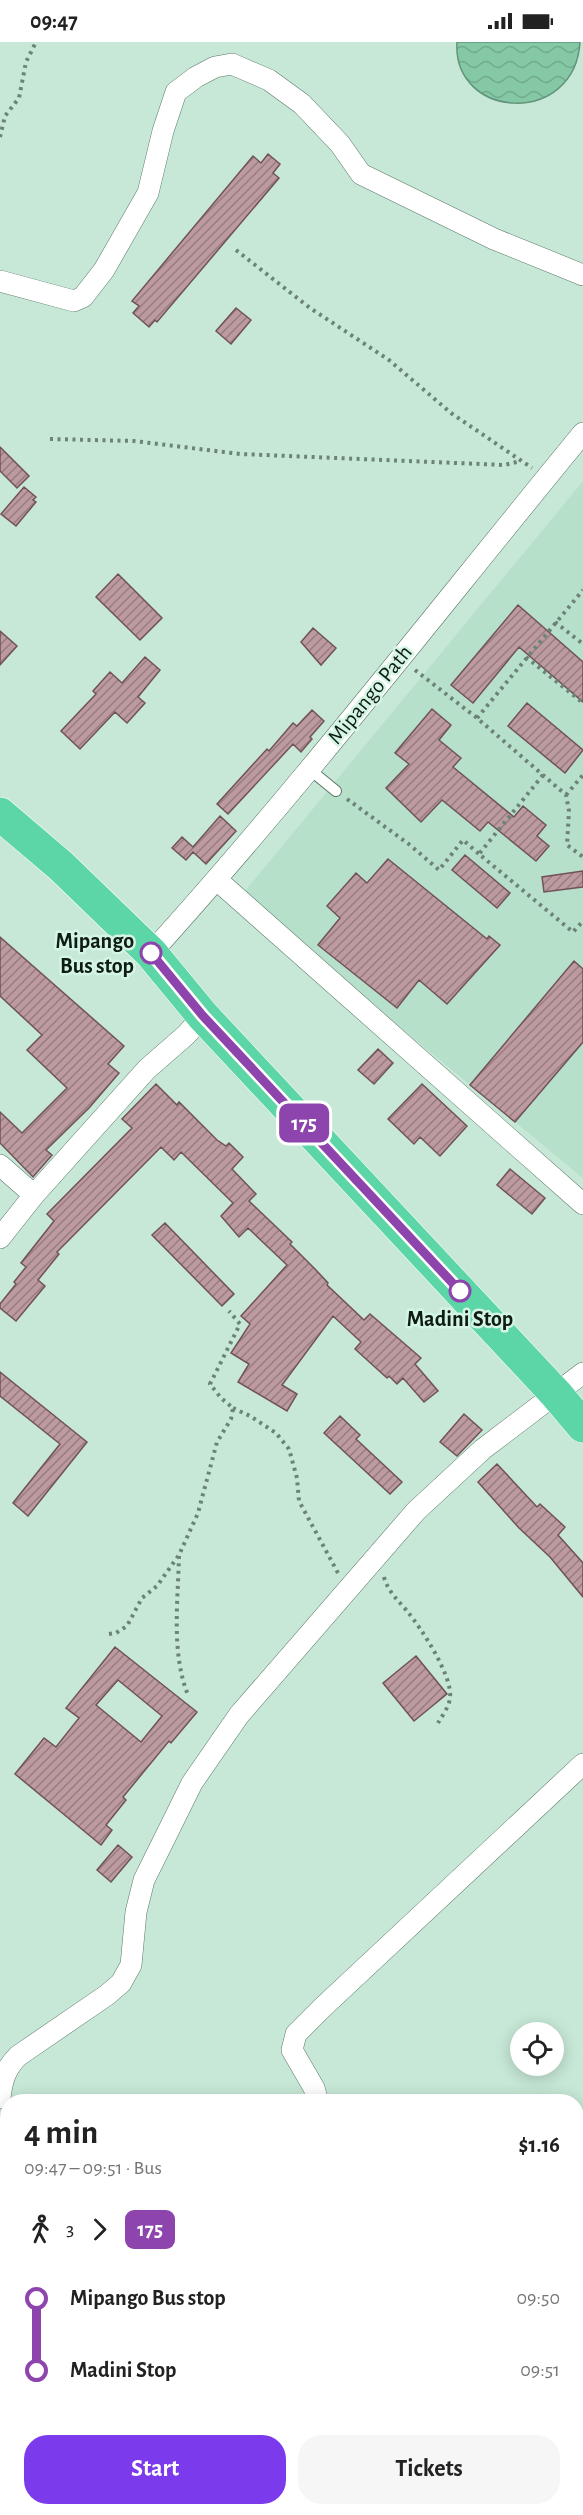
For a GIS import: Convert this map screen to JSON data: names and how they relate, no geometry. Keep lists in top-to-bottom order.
{
  "streets": {
    "street": ["Mipango Path"]
  },
  "places": ["Mipango Bus stop", "Madini Stop"],
  "lines": ["bus line 175"],
  "page": {
    "status": "09:47",
    "on_map": "175",
    "heading": ["4 min", "09:47 – 09:51 · Bus", "$1.16"],
    "legs": ["3", "175"],
    "list": [
      {
        "name": "Mipango Bus stop",
        "value": "09:50"
      },
      {
        "name": "Madini Stop",
        "value": "09:51"
      }
    ],
    "buttons": ["Start", "Tickets"]
  }
}
